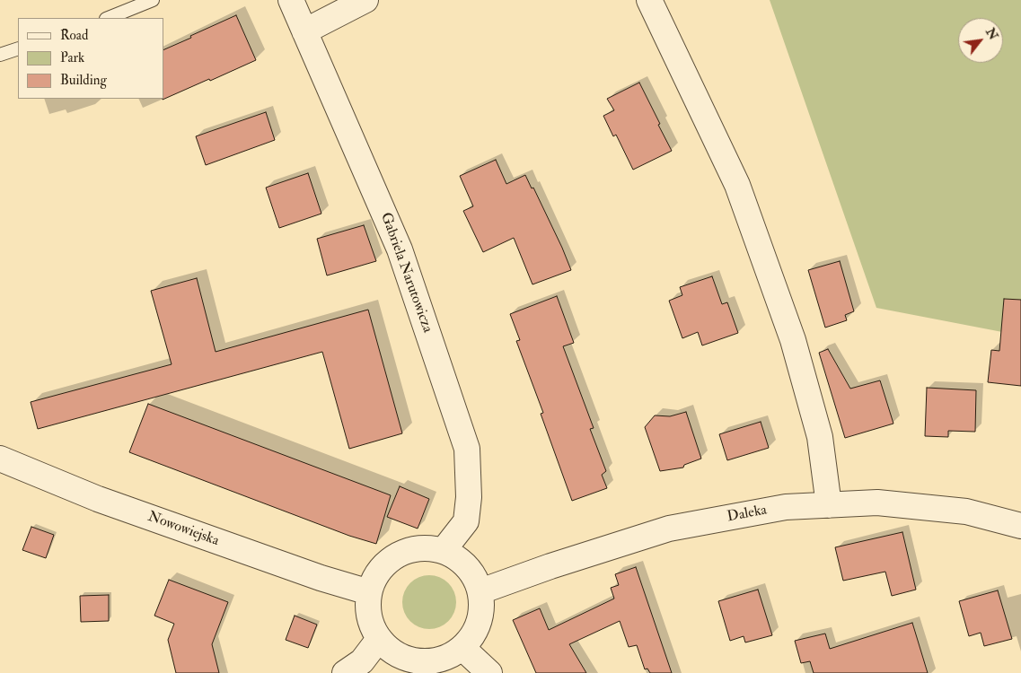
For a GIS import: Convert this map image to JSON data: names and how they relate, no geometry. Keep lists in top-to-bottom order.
{
  "streets": {
    "street": ["Gabriela Narutowicza", "Daleka", "Nowowiejska"]
  },
  "crossings": [
    ["Gabriela Narutowicza", "Daleka"],
    ["Gabriela Narutowicza", "Nowowiejska"],
    ["Daleka", "Nowowiejska"]
  ],
  "legend": ["Road", "Park", "Building"],
  "north": "top right"
}
